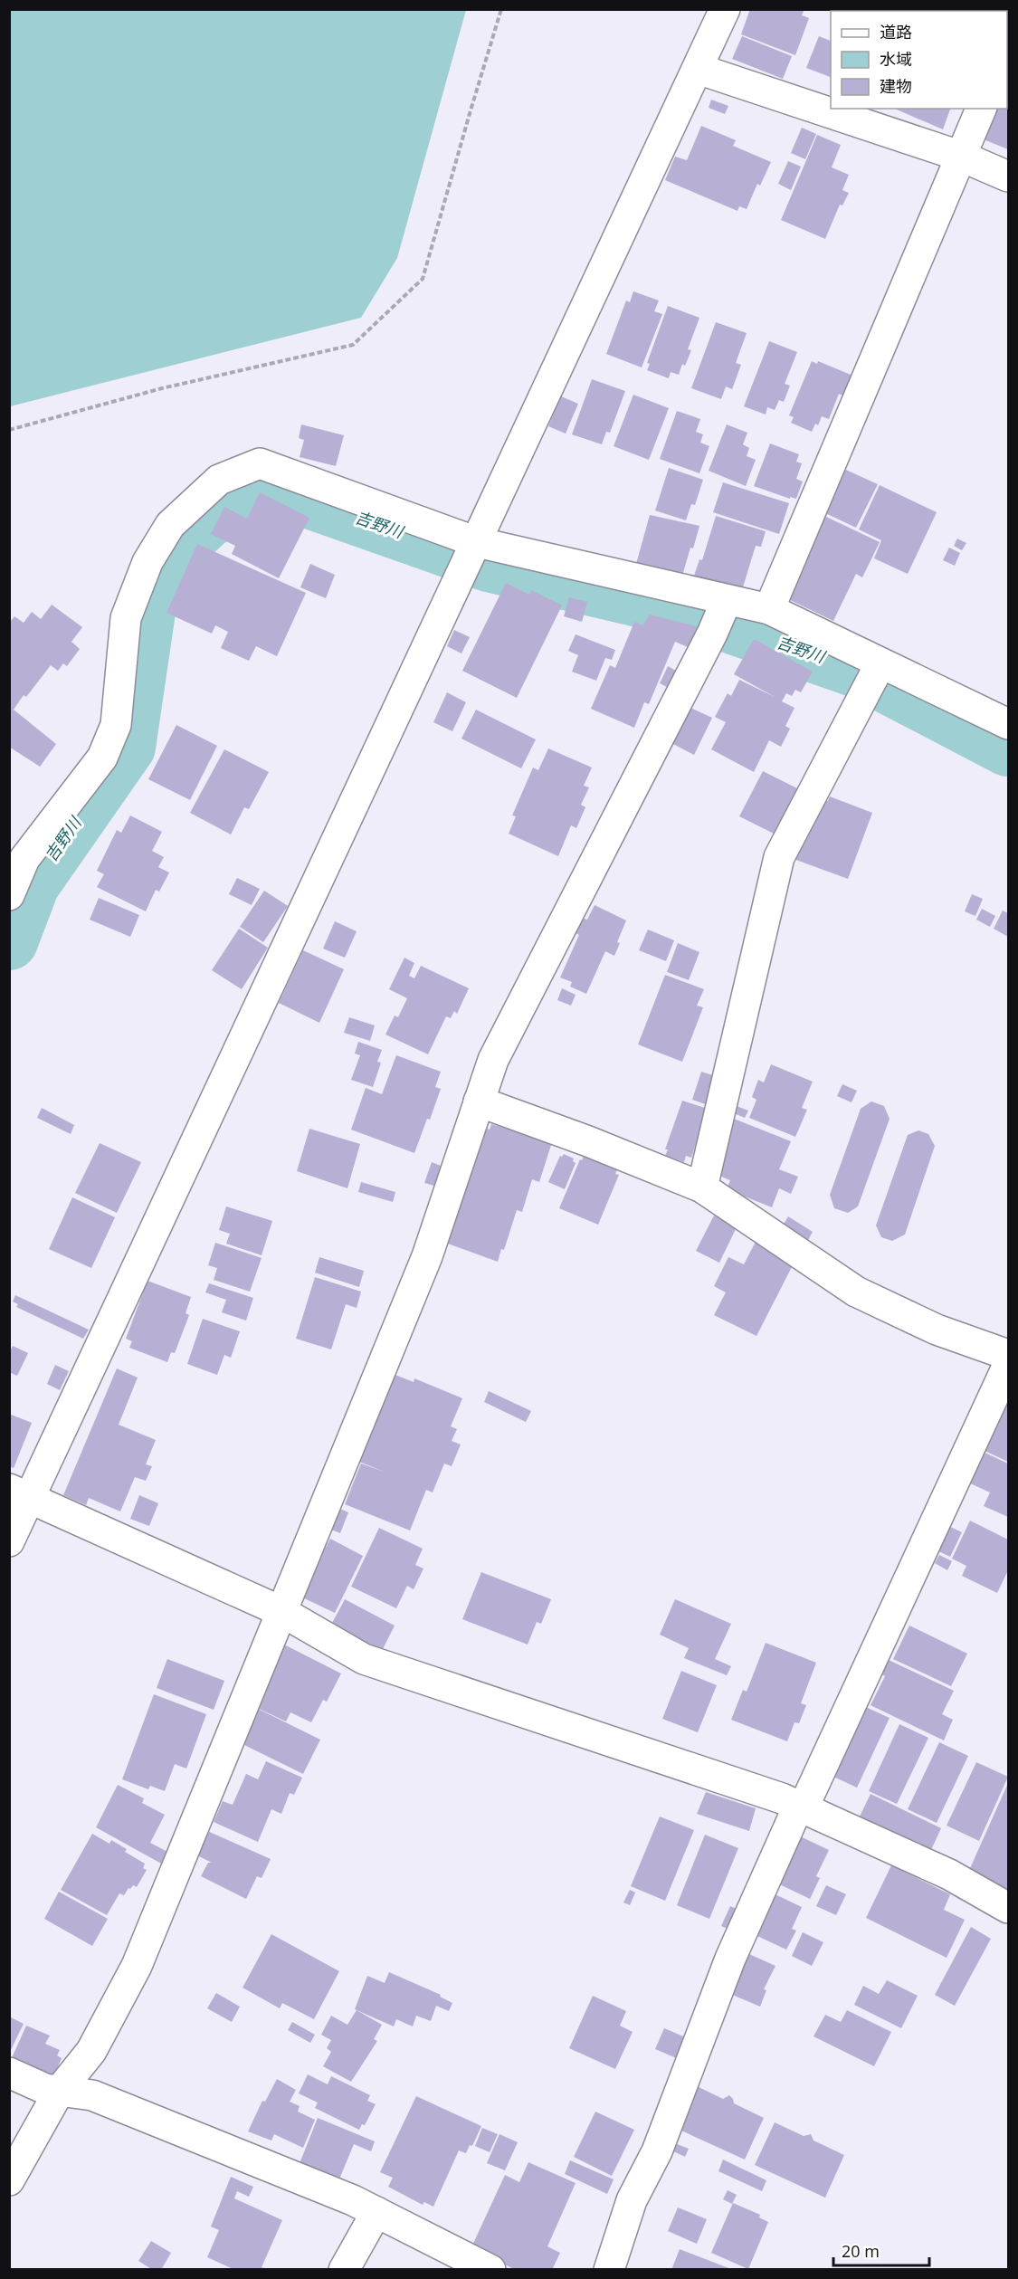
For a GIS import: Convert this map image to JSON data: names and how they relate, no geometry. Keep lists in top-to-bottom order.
{
  "water": ["吉野川"],
  "legend": ["道路", "水域", "建物"],
  "scale_bar": "20 m"
}
